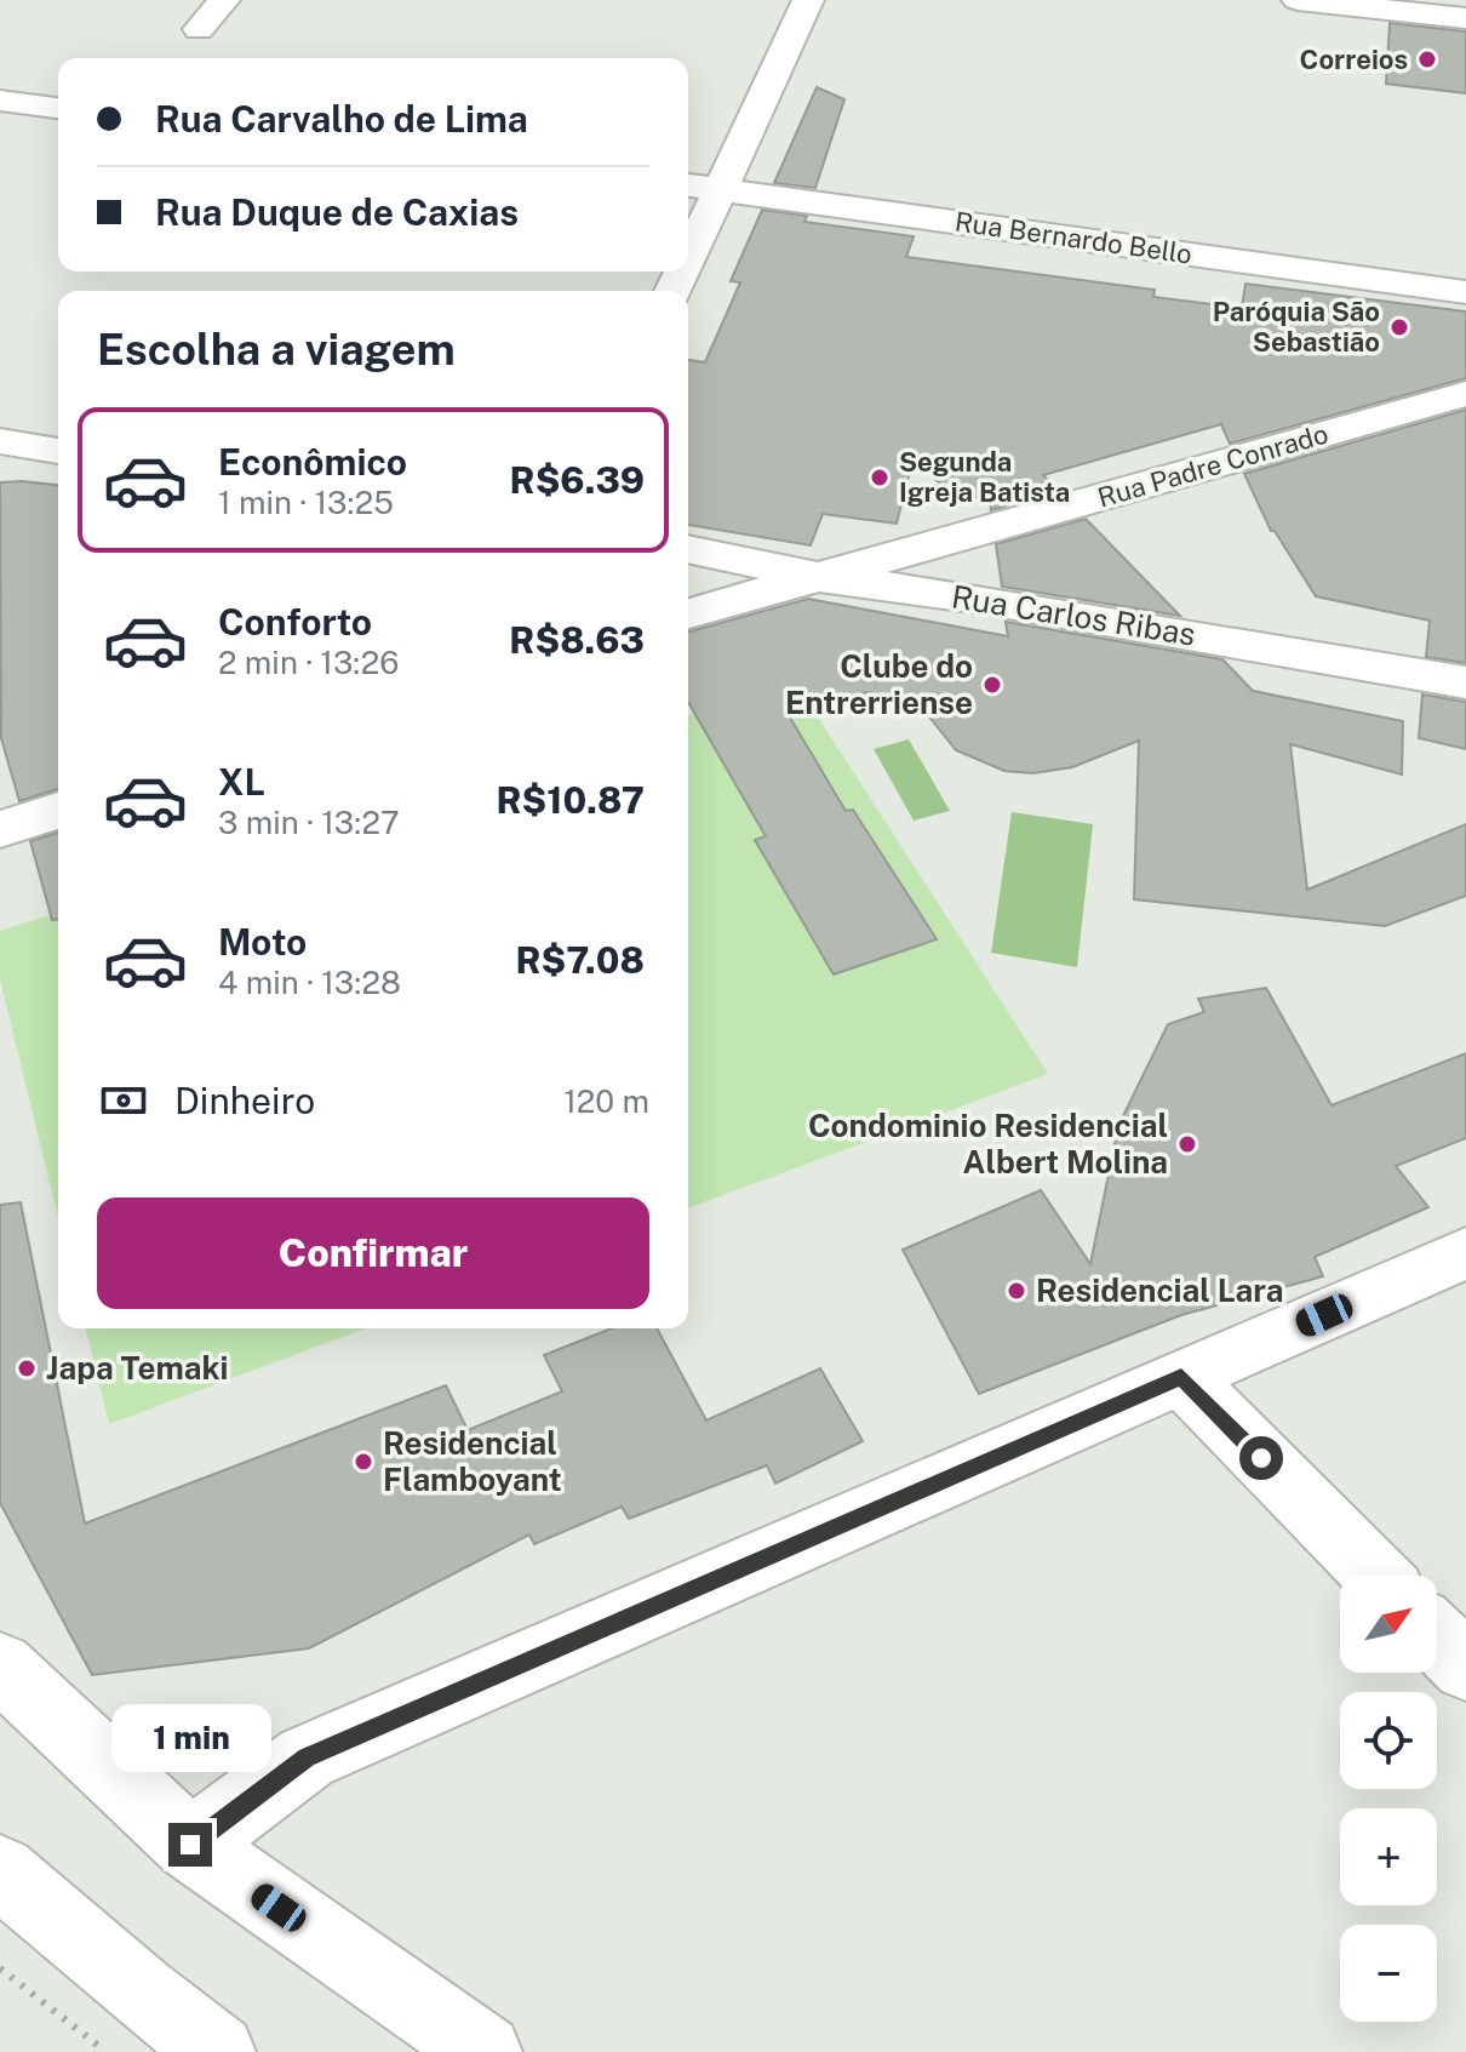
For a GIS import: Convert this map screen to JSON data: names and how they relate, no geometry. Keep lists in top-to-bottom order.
{
  "streets": {
    "street": ["Rua Bernardo Bello", "Rua Padre Conrado", "Rua Carlos Ribas"]
  },
  "crossings": [
    ["Rua Padre Conrado", "Rua Carlos Ribas"]
  ],
  "places": [
    "Correios",
    "Paróquia São Sebastião",
    "Segunda Igreja Batista",
    "Clube do Entrerriense",
    "Condominio Residencial Albert Molina",
    "Residencial Lara",
    "Japa Temaki",
    "Residencial Flamboyant"
  ],
  "north": "top right",
  "page": {
    "banner": ["Rua Carvalho de Lima", "Rua Duque de Caxias"],
    "heading": "Escolha a viagem",
    "list": [
      {
        "name": "Econômico",
        "note": "1 min · 13:25",
        "value": "R$6.39"
      },
      {
        "name": "Conforto",
        "note": "2 min · 13:26",
        "value": "R$8.63"
      },
      {
        "name": "XL",
        "note": "3 min · 13:27",
        "value": "R$10.87"
      },
      {
        "name": "Moto",
        "note": "4 min · 13:28",
        "value": "R$7.08"
      }
    ],
    "pay": ["Dinheiro", "120 m"],
    "buttons": "Confirmar",
    "map_buttons": ["+", "−"],
    "bubble": "1 min"
  }
}
